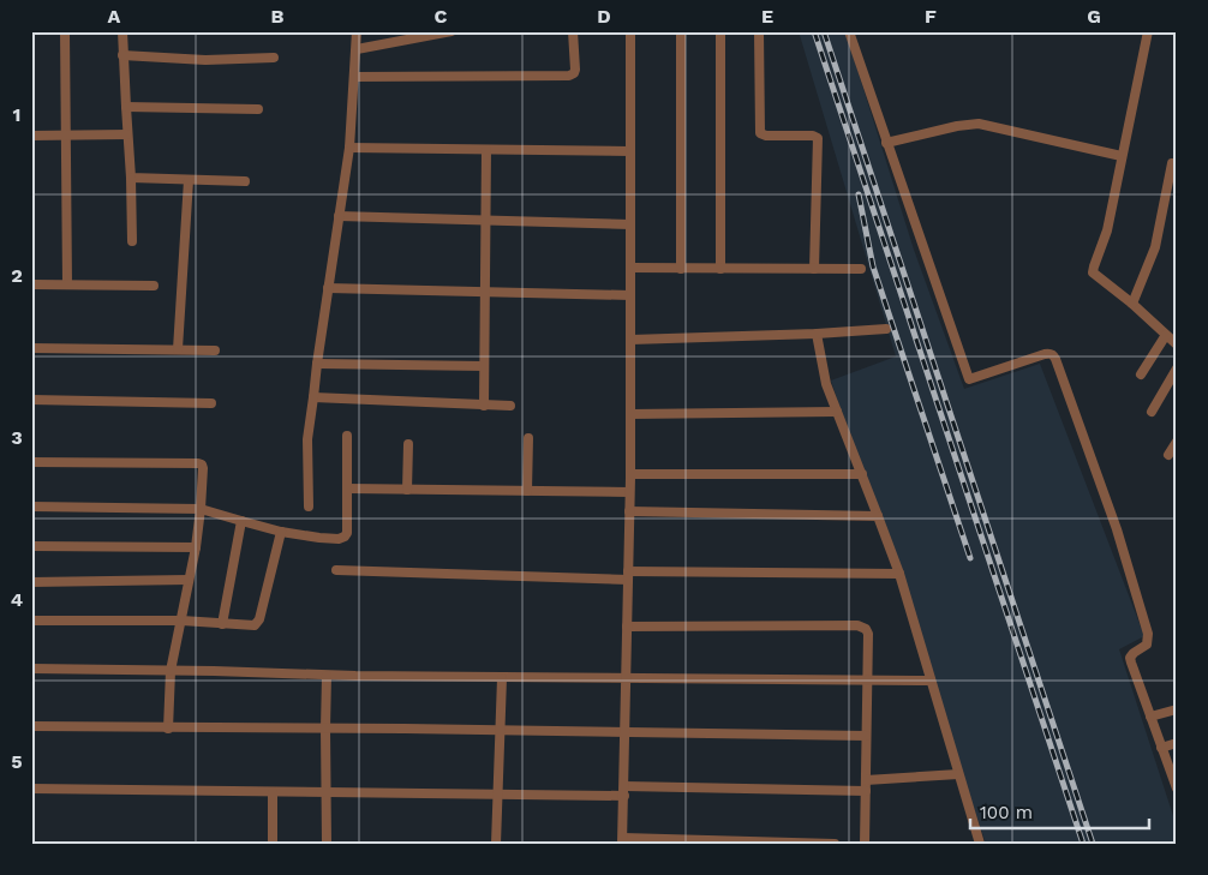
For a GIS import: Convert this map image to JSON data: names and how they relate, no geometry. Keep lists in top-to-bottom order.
{
  "scale_bar": "100 m",
  "grid": {
    "columns": [
      "A",
      "B",
      "C",
      "D",
      "E",
      "F",
      "G"
    ],
    "rows": [
      "1",
      "2",
      "3",
      "4",
      "5"
    ]
  }
}
